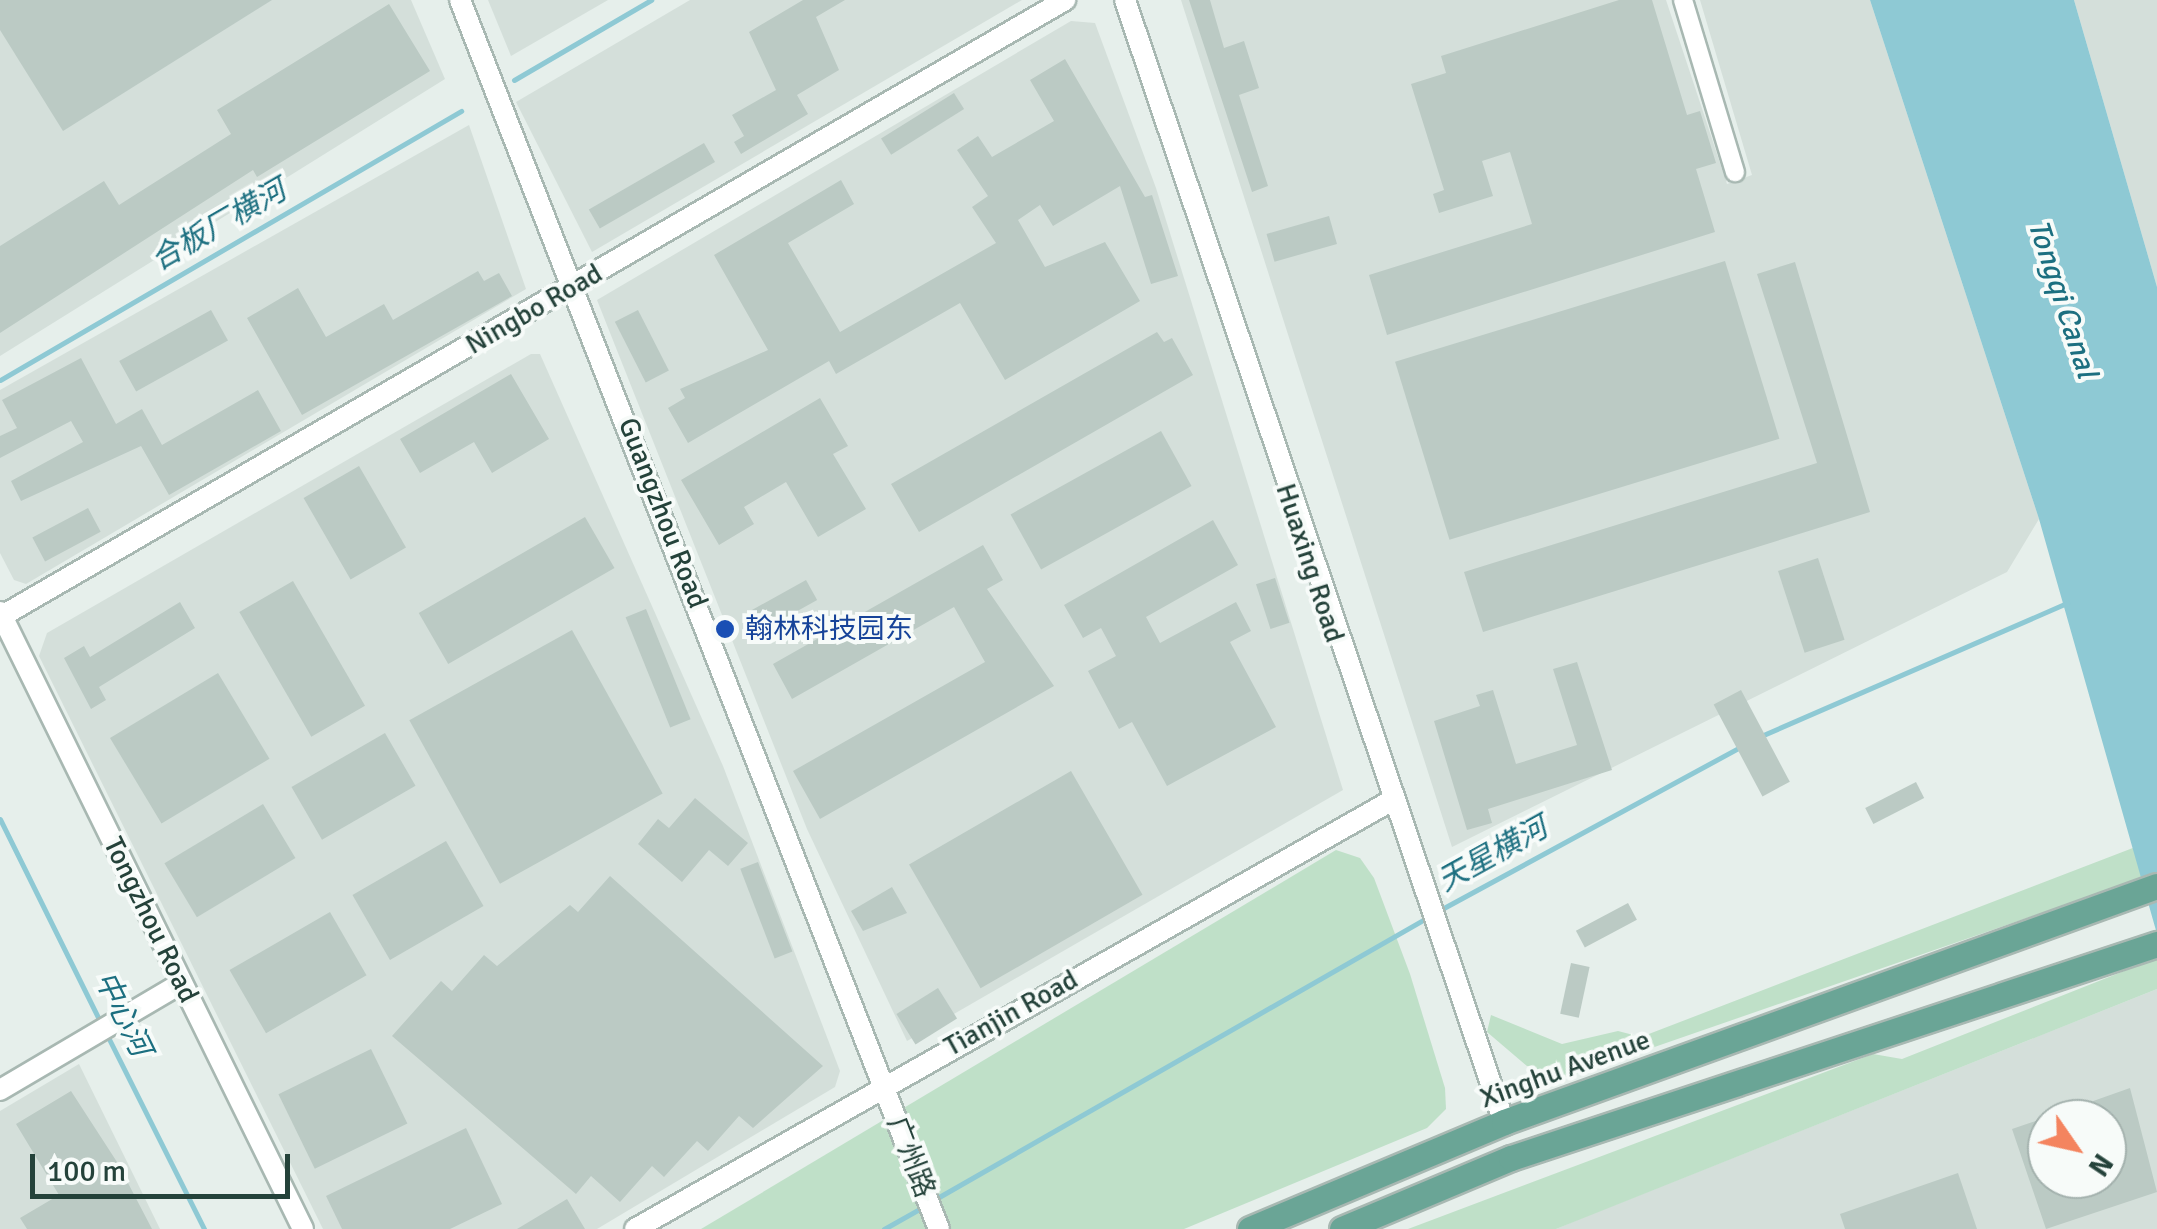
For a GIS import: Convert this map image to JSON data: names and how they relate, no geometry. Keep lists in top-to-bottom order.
{
  "streets": {
    "main road": ["Xinghu Avenue"],
    "street": [
      "Ningbo Road",
      "Guangzhou Road",
      "Huaxing Road",
      "Tongzhou Road",
      "Tianjin Road",
      "广州路"
    ]
  },
  "crossings": [
    ["Ningbo Road", "Guangzhou Road"],
    ["Ningbo Road", "Tongzhou Road"],
    ["Guangzhou Road", "Tianjin Road"],
    ["Guangzhou Road", "广州路"],
    ["Huaxing Road", "Tianjin Road"],
    ["Huaxing Road", "Xinghu Avenue"],
    ["Tianjin Road", "广州路"]
  ],
  "water": [
    "合板厂横河",
    "Tongqi Canal",
    "天星横河",
    "中心河"
  ],
  "places": ["翰林科技园东"],
  "scale_bar": "100 m",
  "north": "bottom right"
}
